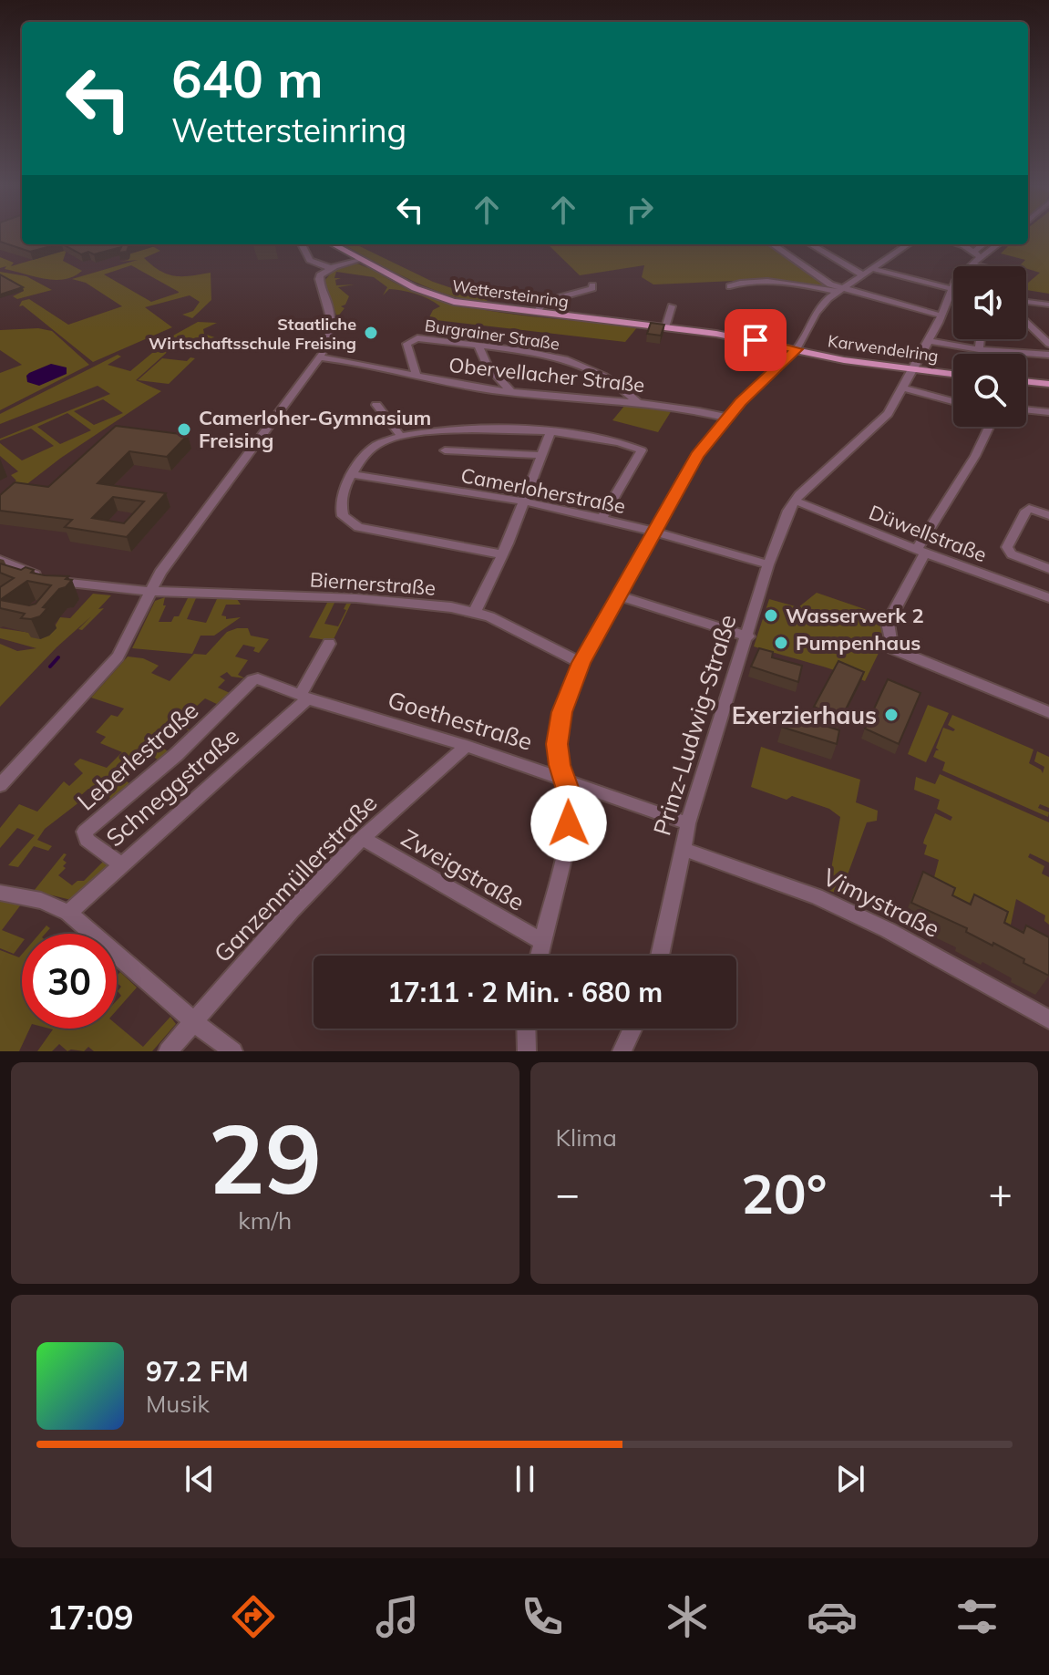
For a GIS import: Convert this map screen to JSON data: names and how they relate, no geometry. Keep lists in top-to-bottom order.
{
  "streets": {
    "main road": ["Wettersteinring", "Karwendelring"],
    "street": [
      "Burgrainer Straße",
      "Obervellacher Straße",
      "Camerloherstraße",
      "Düwellstraße",
      "Biernerstraße",
      "Goethestraße",
      "Prinz-Ludwig-Straße",
      "Leberlestraße",
      "Schneggstraße",
      "Zweigstraße",
      "Ganzenmüllerstraße",
      "Vimystraße"
    ]
  },
  "crossings": [
    ["Wettersteinring", "Karwendelring"],
    ["Burgrainer Straße", "Obervellacher Straße"],
    ["Camerloherstraße", "Prinz-Ludwig-Straße"],
    ["Düwellstraße", "Prinz-Ludwig-Straße"],
    ["Goethestraße", "Prinz-Ludwig-Straße"],
    ["Goethestraße", "Leberlestraße"],
    ["Goethestraße", "Schneggstraße"],
    ["Goethestraße", "Ganzenmüllerstraße"],
    ["Prinz-Ludwig-Straße", "Vimystraße"],
    ["Leberlestraße", "Schneggstraße"],
    ["Zweigstraße", "Ganzenmüllerstraße"]
  ],
  "places": [
    "Staatliche Wirtschaftsschule Freising",
    "Camerloher-Gymnasium Freising",
    "Wasserwerk 2",
    "Pumpenhaus",
    "Exerzierhaus"
  ],
  "page": {
    "turn": ["640 m", "Wettersteinring"],
    "limit": "30",
    "trip": "17:11 · 2 Min. · 680 m",
    "tile": [
      ["29", "km/h"],
      "Klima"
    ],
    "heat": ["−", "20°", "+"],
    "song": ["97.2 FM", "Musik"],
    "tabs": "17:09"
  }
}
